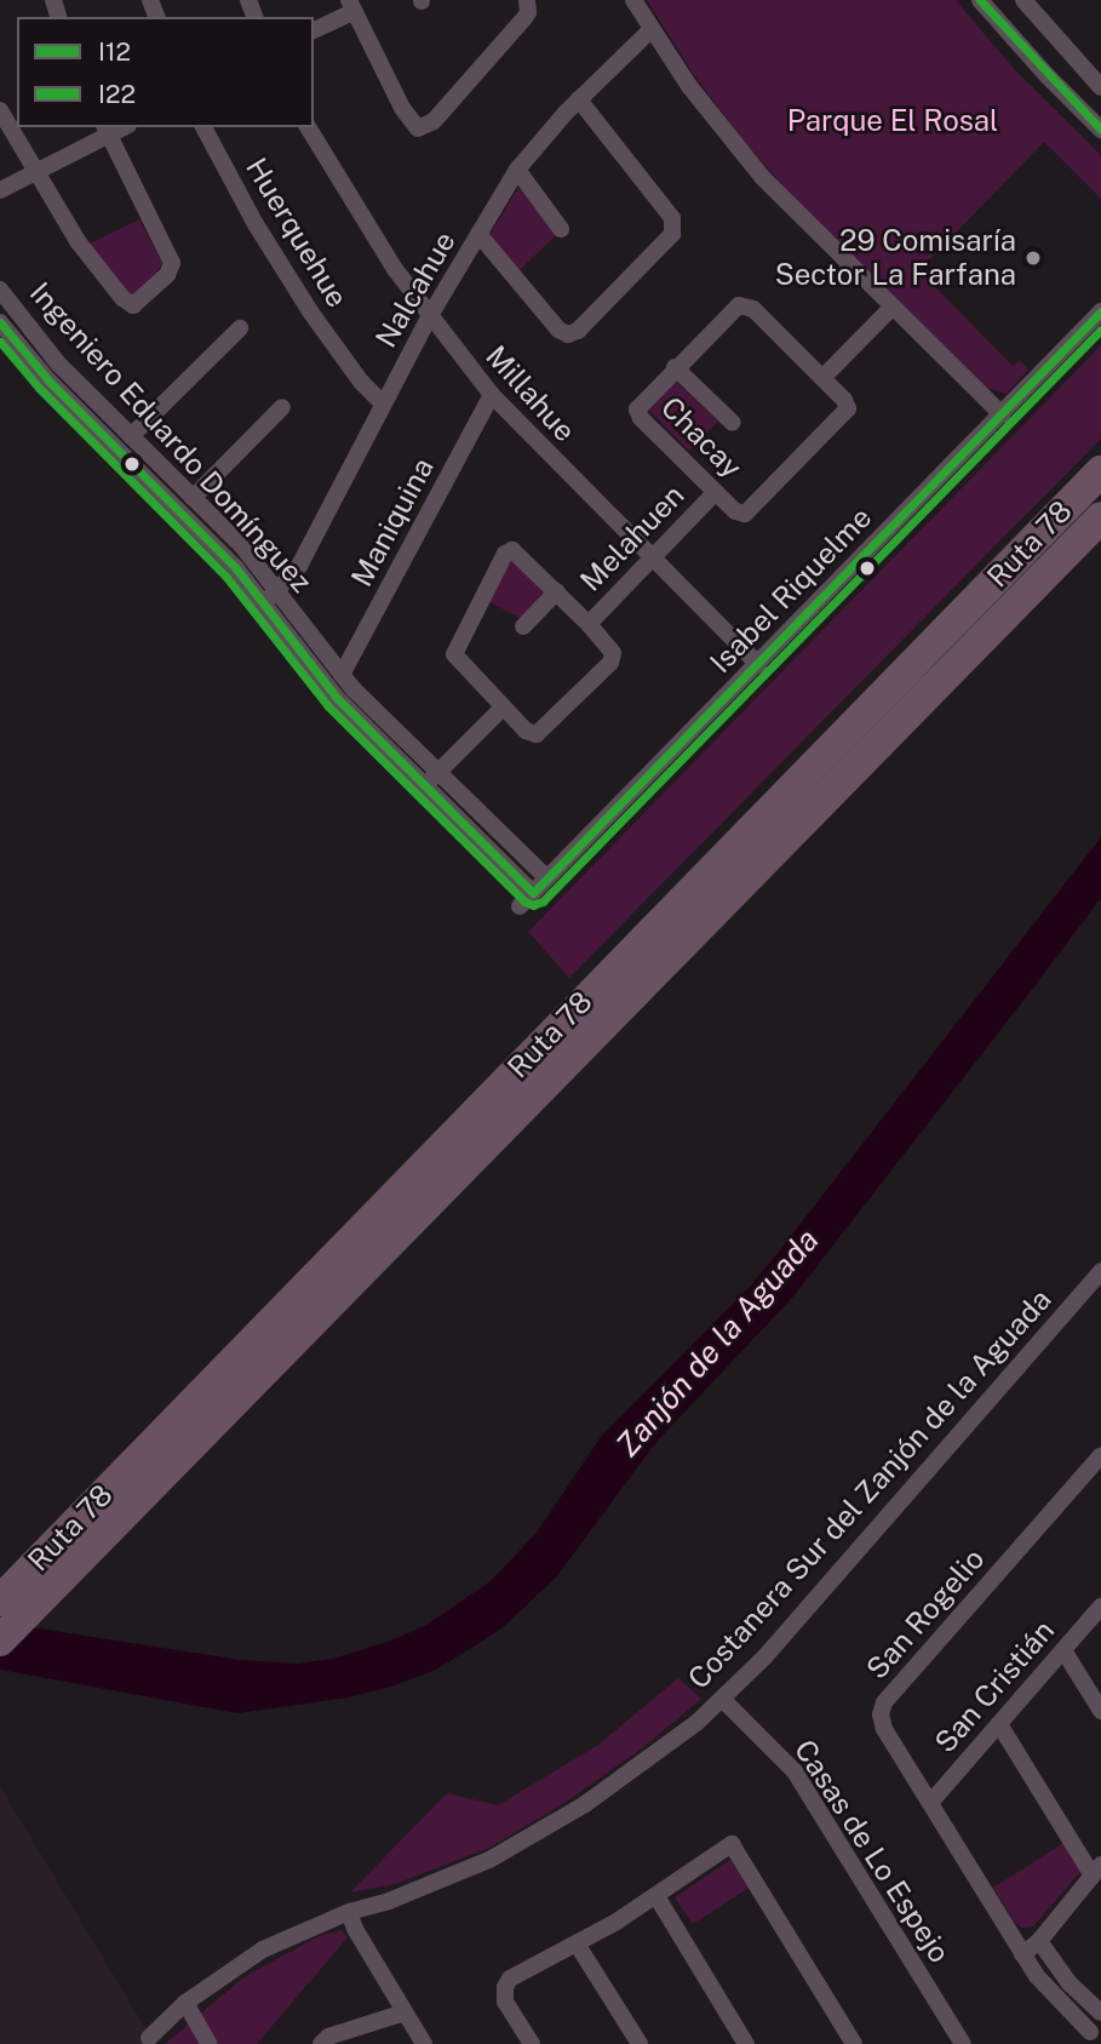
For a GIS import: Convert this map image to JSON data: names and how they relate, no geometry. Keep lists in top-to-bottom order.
{
  "streets": {
    "highway": ["Ruta 78"],
    "street": [
      "Huerquehue",
      "Nalcahue",
      "Millahue",
      "Ingeniero Eduardo Domínguez",
      "Chacay",
      "Maniquina",
      "Melahuen",
      "Isabel Riquelme",
      "Costanera Sur del Zanjón de la Aguada",
      "San Rogelio",
      "San Cristián",
      "Casas de Lo Espejo"
    ]
  },
  "crossings": [
    ["Huerquehue", "Nalcahue"],
    ["Nalcahue", "Millahue"],
    ["Nalcahue", "Ingeniero Eduardo Domínguez"],
    ["Millahue", "Maniquina"],
    ["Millahue", "Melahuen"],
    ["Millahue", "Isabel Riquelme"],
    ["Ingeniero Eduardo Domínguez", "Maniquina"],
    ["Ingeniero Eduardo Domínguez", "Isabel Riquelme"],
    ["Chacay", "Melahuen"],
    ["Costanera Sur del Zanjón de la Aguada", "Casas de Lo Espejo"],
    ["San Rogelio", "San Cristián"]
  ],
  "water": ["Zanjón de la Aguada"],
  "parks": ["Parque El Rosal"],
  "places": ["29 Comisaría Sector La Farfana"],
  "lines": ["transit line I12", "transit line I22"],
  "legend": ["I12", "I22"]
}
